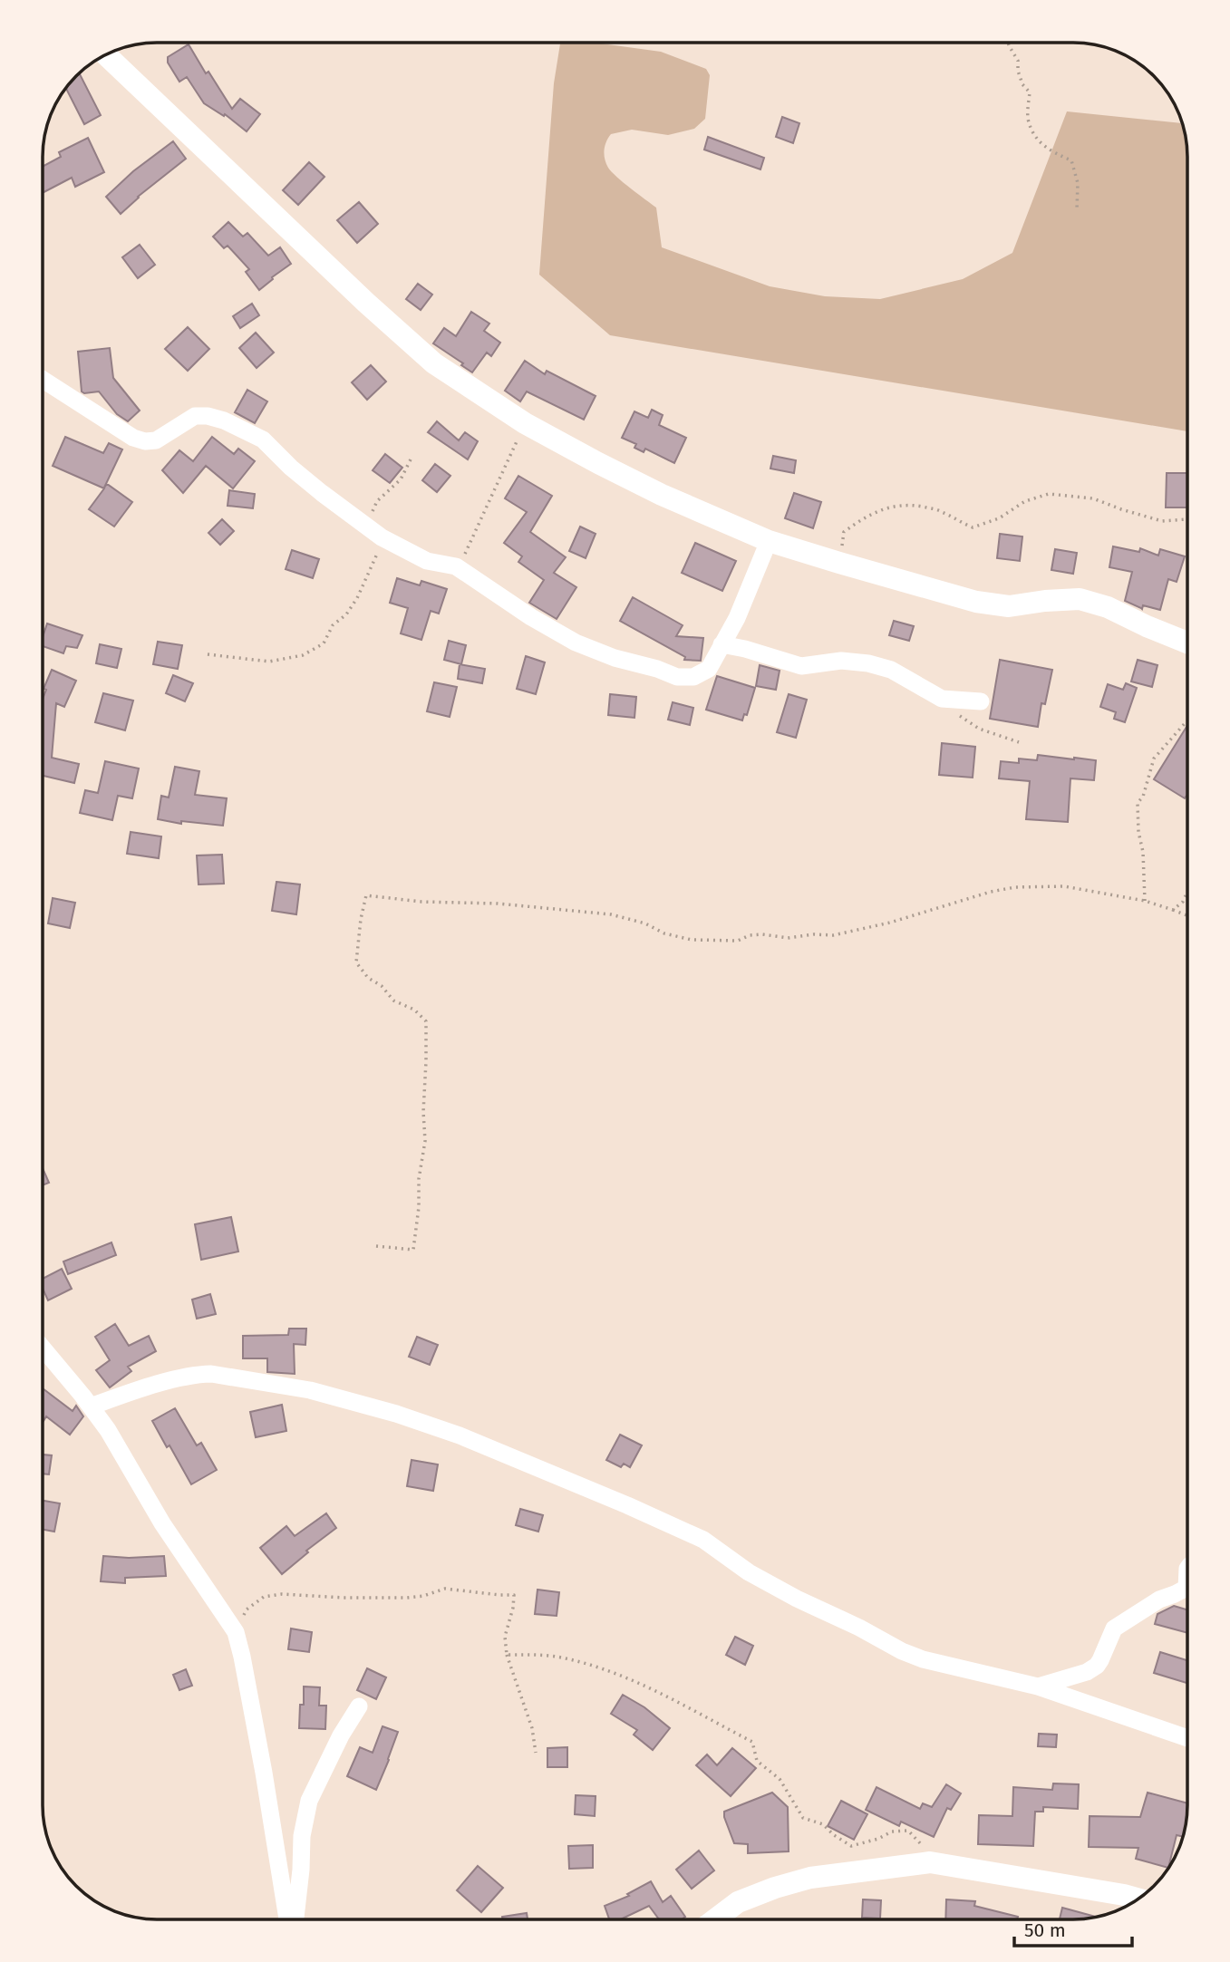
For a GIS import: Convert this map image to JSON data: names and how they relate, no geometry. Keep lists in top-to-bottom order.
{
  "scale_bar": "50 m"
}
